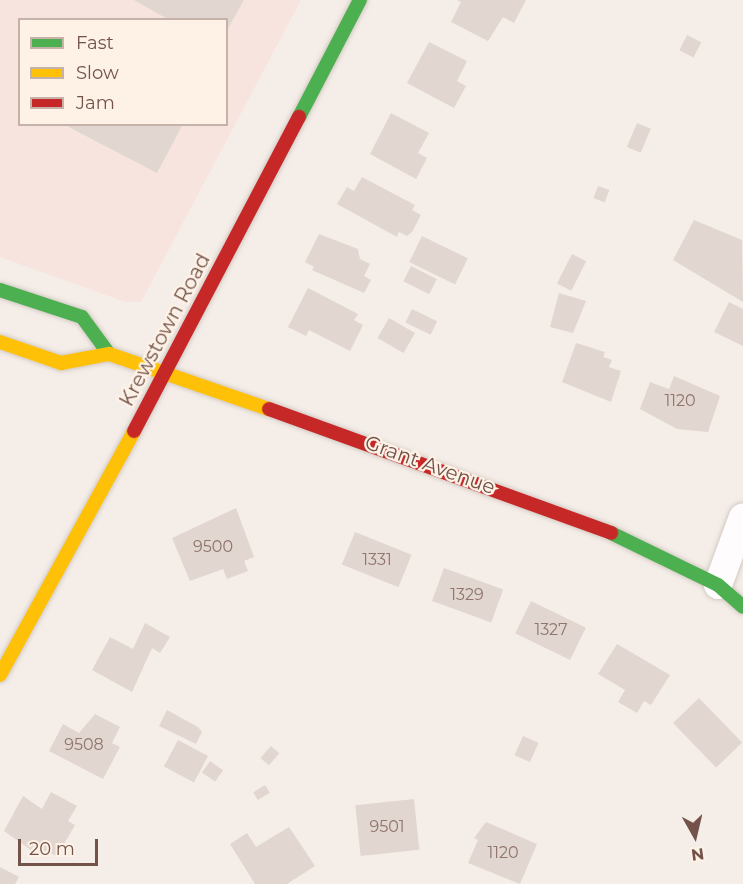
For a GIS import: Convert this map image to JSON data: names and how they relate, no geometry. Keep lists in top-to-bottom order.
{
  "streets": {
    "main road": ["Krewstown Road", "Grant Avenue"]
  },
  "crossings": [
    ["Krewstown Road", "Grant Avenue"]
  ],
  "house_numbers": [
    "1120",
    "9500",
    "1331",
    "1329",
    "1327",
    "9508",
    "9501",
    "1120"
  ],
  "legend": ["Fast", "Slow", "Jam"],
  "scale_bar": "20 m",
  "north": "bottom"
}
